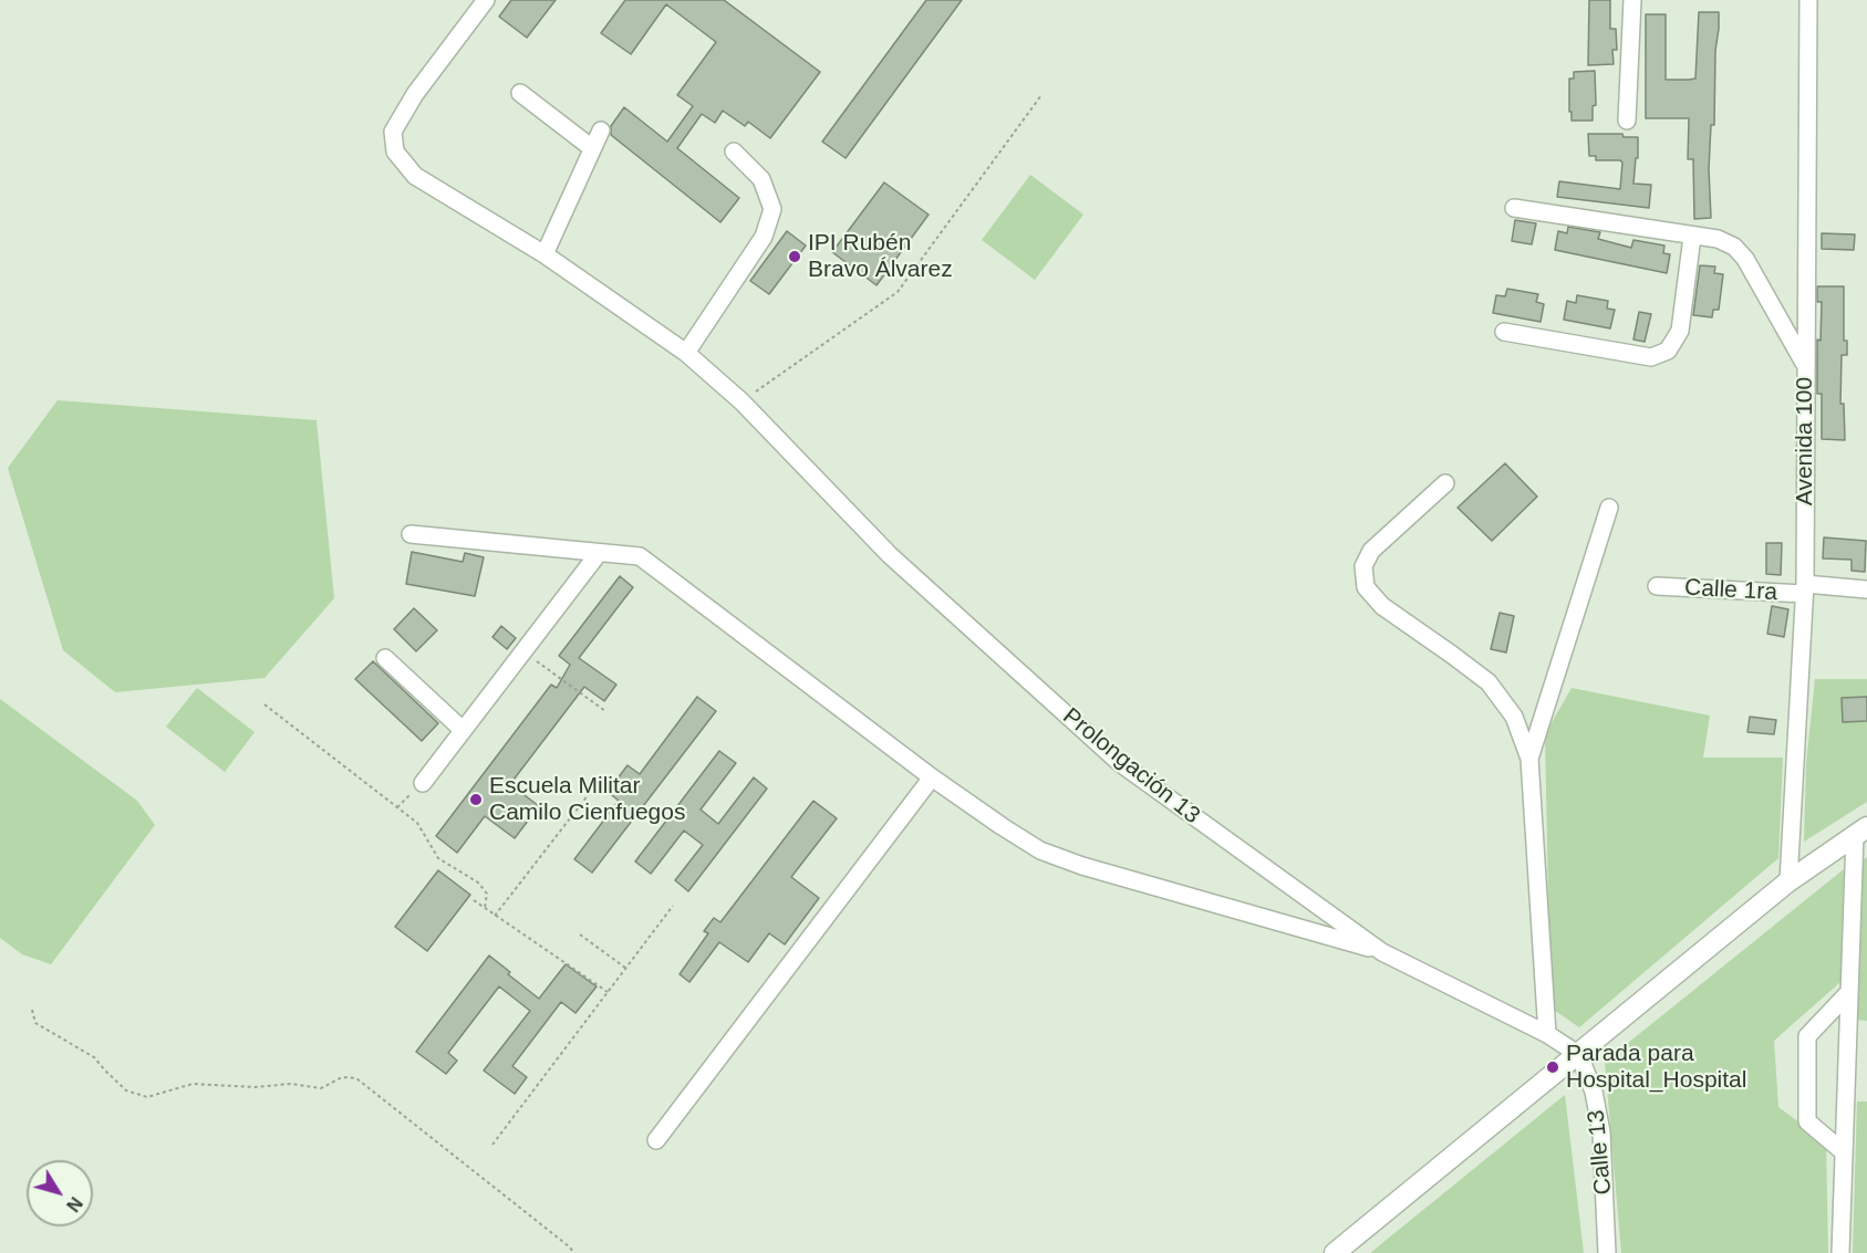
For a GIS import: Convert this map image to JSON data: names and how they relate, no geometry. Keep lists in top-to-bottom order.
{
  "streets": {
    "street": [
      "Avenida 100",
      "Calle 1ra",
      "Prolongación 13",
      "Calle 13"
    ]
  },
  "crossings": [
    ["Avenida 100", "Calle 1ra"],
    ["Prolongación 13", "Calle 13"]
  ],
  "places": ["IPI Rubén Bravo Álvarez", "Escuela Militar Camilo Cienfuegos", "Parada para Hospital_Hospital"],
  "north": "bottom right"
}
